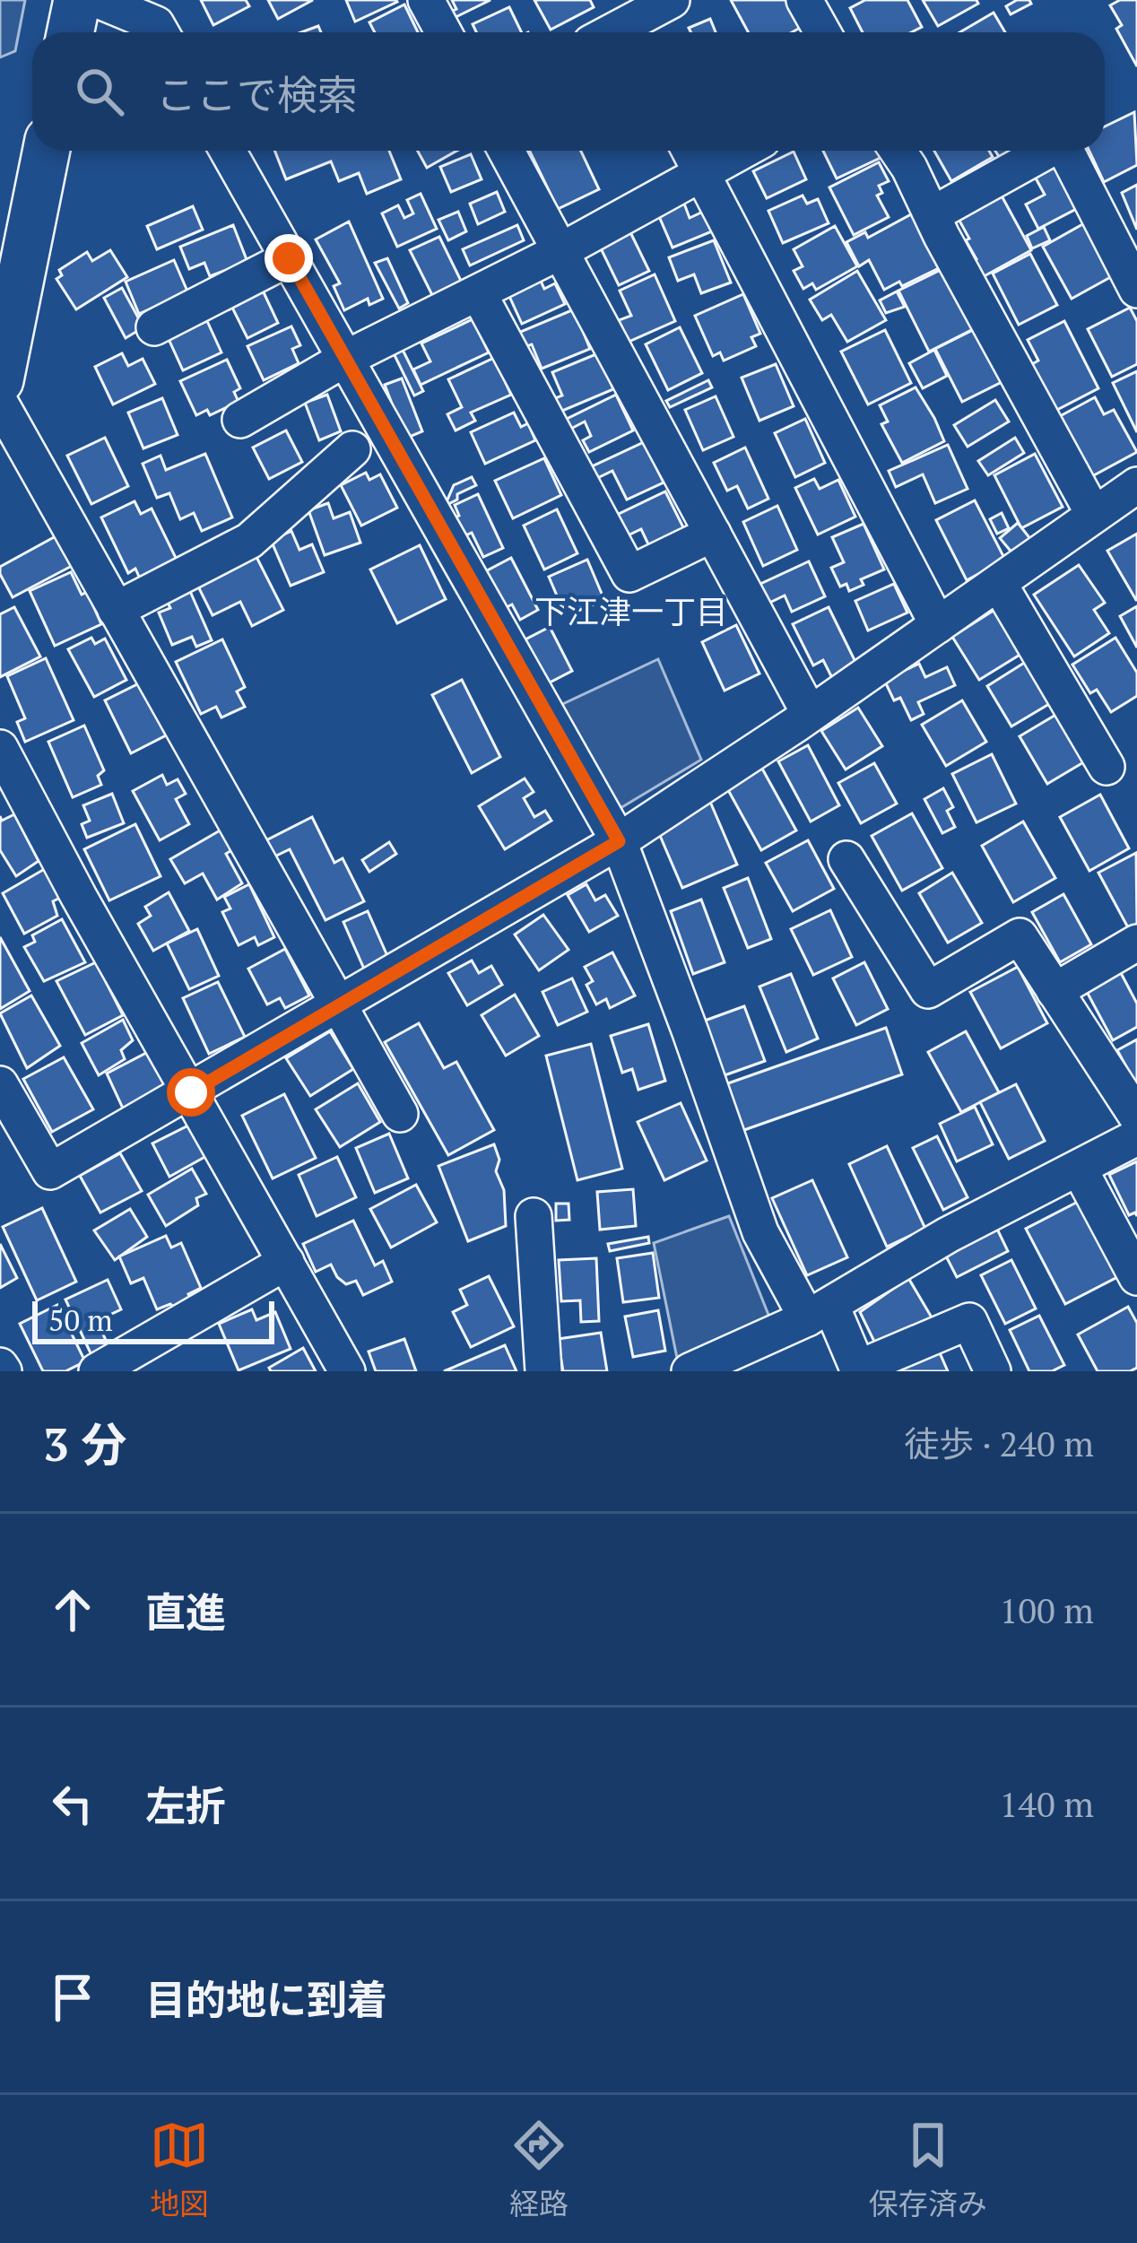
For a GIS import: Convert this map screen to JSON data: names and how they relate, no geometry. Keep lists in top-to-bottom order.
{
  "districts": ["下江津一丁目"],
  "scale_bar": "50 m",
  "page": {
    "search": "ここで検索",
    "scale": "50 m",
    "heading": ["3 分", "徒歩 · 240 m"],
    "list": [
      ["直進", "100 m"],
      ["左折", "140 m"],
      "目的地に到着"
    ],
    "nav": ["地図", "経路", "保存済み"]
  }
}
